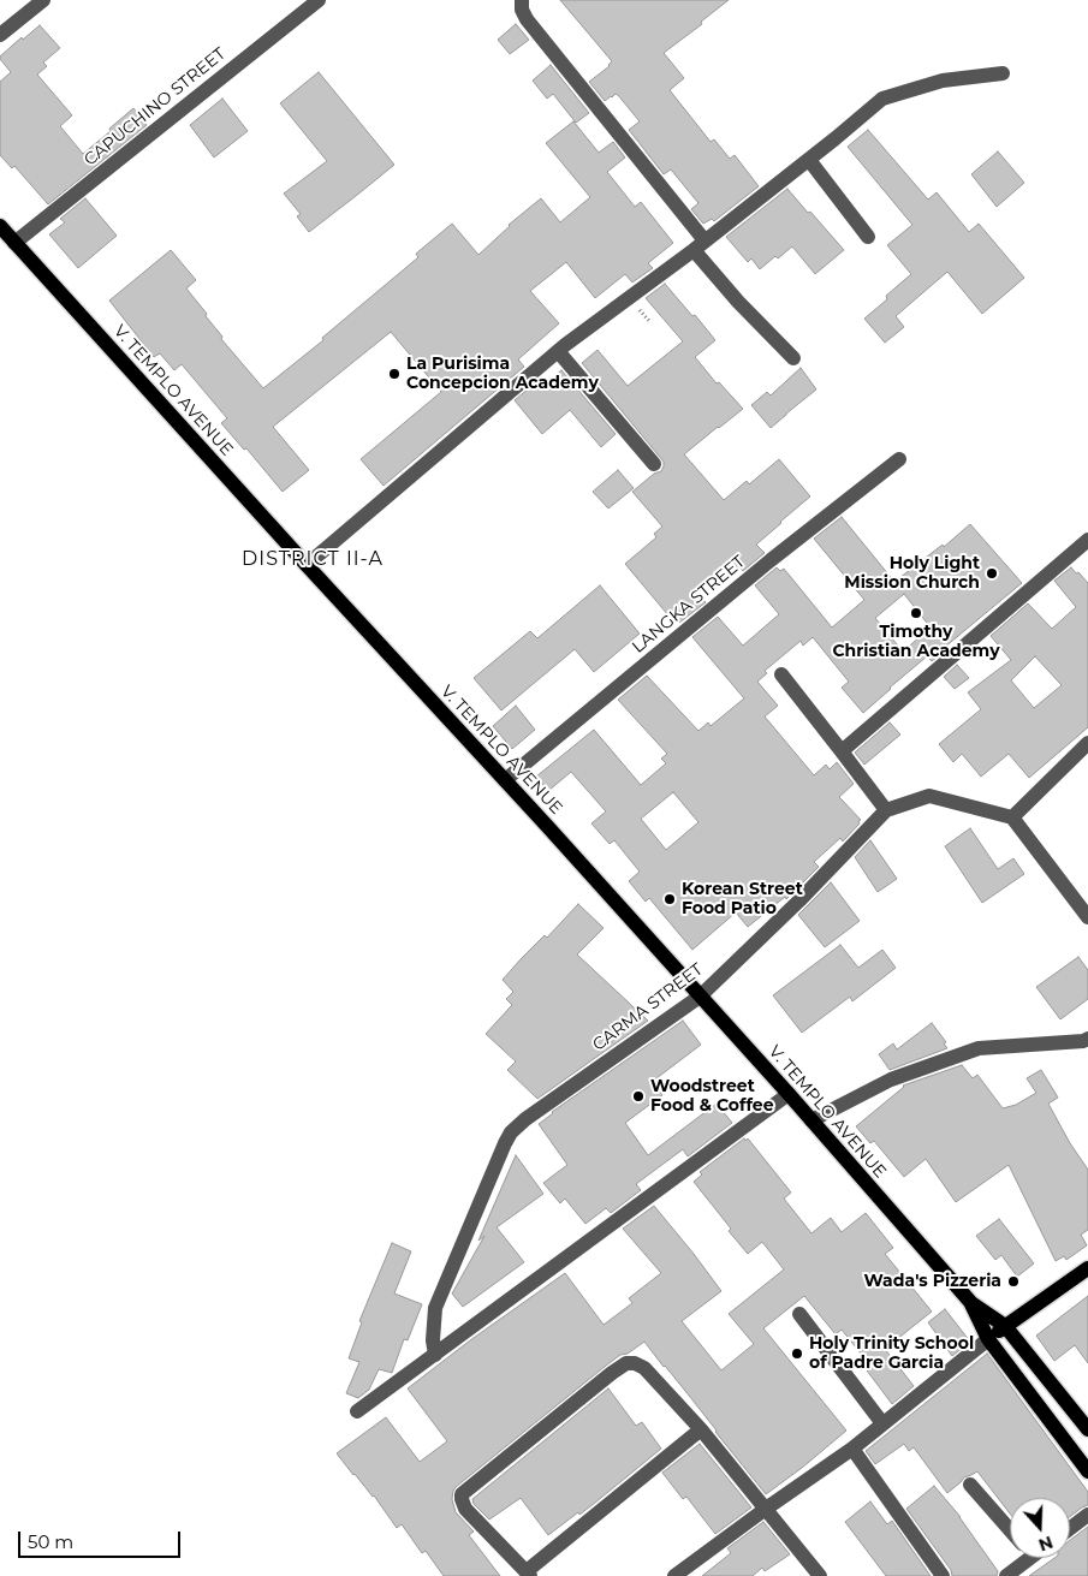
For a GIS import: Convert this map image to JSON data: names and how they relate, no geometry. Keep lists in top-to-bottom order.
{
  "streets": {
    "main road": ["V. TEMPLO AVENUE"],
    "street": ["CAPUCHINO STREET", "LANGKA STREET", "CARMA STREET"]
  },
  "crossings": [
    ["CAPUCHINO STREET", "V. TEMPLO AVENUE"],
    ["V. TEMPLO AVENUE", "LANGKA STREET"],
    ["V. TEMPLO AVENUE", "CARMA STREET"]
  ],
  "districts": ["DISTRICT II-A"],
  "places": [
    "La Purisima Concepcion Academy",
    "Holy Light Mission Church",
    "Timothy Christian Academy",
    "Korean Street Food Patio",
    "Woodstreet Food & Coffee",
    "Wada's Pizzeria",
    "Holy Trinity School of Padre Garcia"
  ],
  "scale_bar": "50 m",
  "north": "bottom"
}
